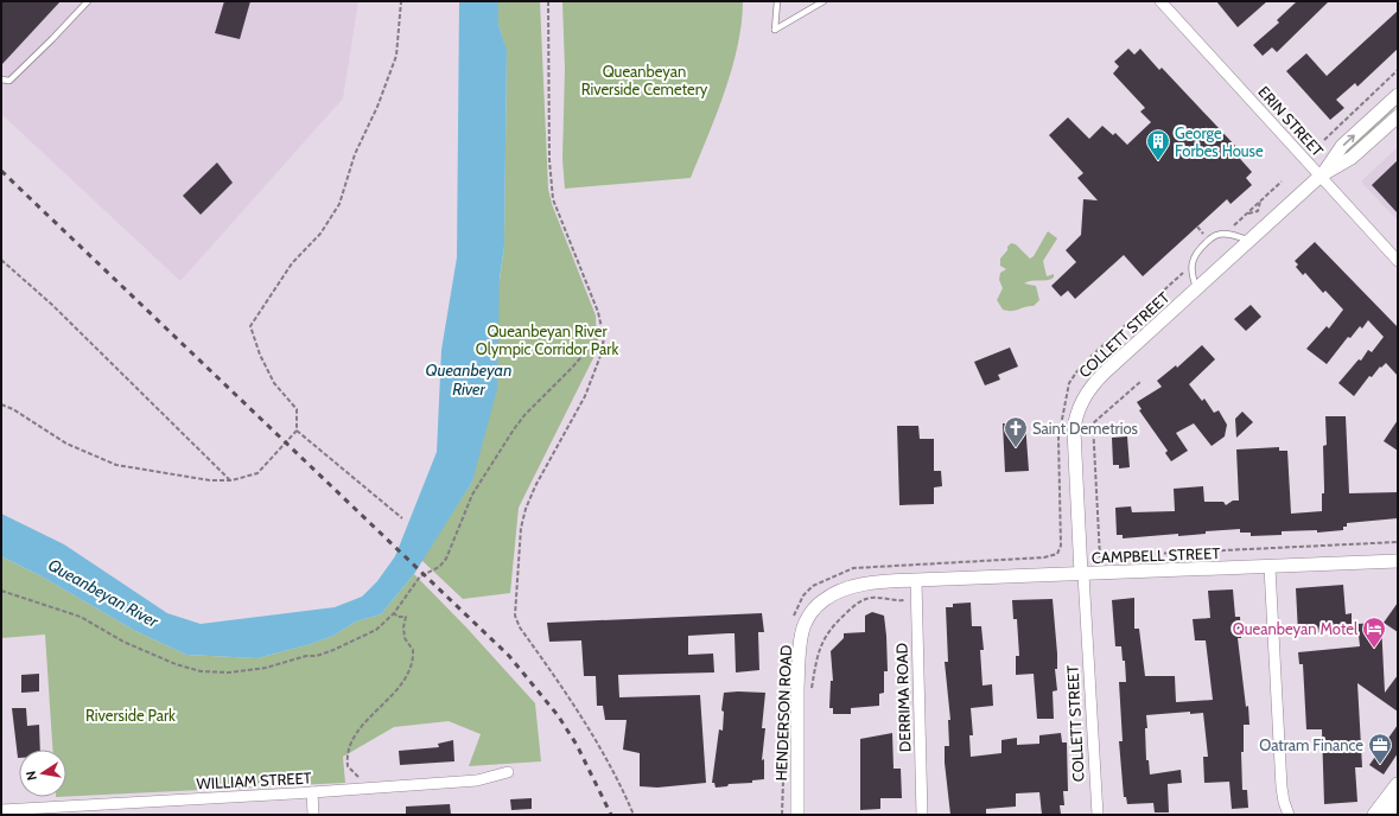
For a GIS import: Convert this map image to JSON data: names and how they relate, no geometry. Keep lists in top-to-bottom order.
{
  "streets": {
    "street": [
      "ERIN STREET",
      "COLLETT STREET",
      "CAMPBELL STREET",
      "DERRIMA ROAD",
      "HENDERSON ROAD",
      "WILLIAM STREET"
    ]
  },
  "crossings": [
    ["ERIN STREET", "COLLETT STREET"],
    ["COLLETT STREET", "CAMPBELL STREET"],
    ["CAMPBELL STREET", "DERRIMA ROAD"],
    ["CAMPBELL STREET", "HENDERSON ROAD"],
    ["DERRIMA ROAD", "HENDERSON ROAD"]
  ],
  "water": ["Queanbeyan River"],
  "parks": ["Queanbeyan Riverside Cemetery", "Queanbeyan River Olympic Corridor Park", "Riverside Park"],
  "places": {
    "building": ["George Forbes House"],
    "church": ["Saint Demetrios"],
    "hotel": ["Queanbeyan Motel"],
    "office": ["Oatram Finance"]
  },
  "north": "left"
}
